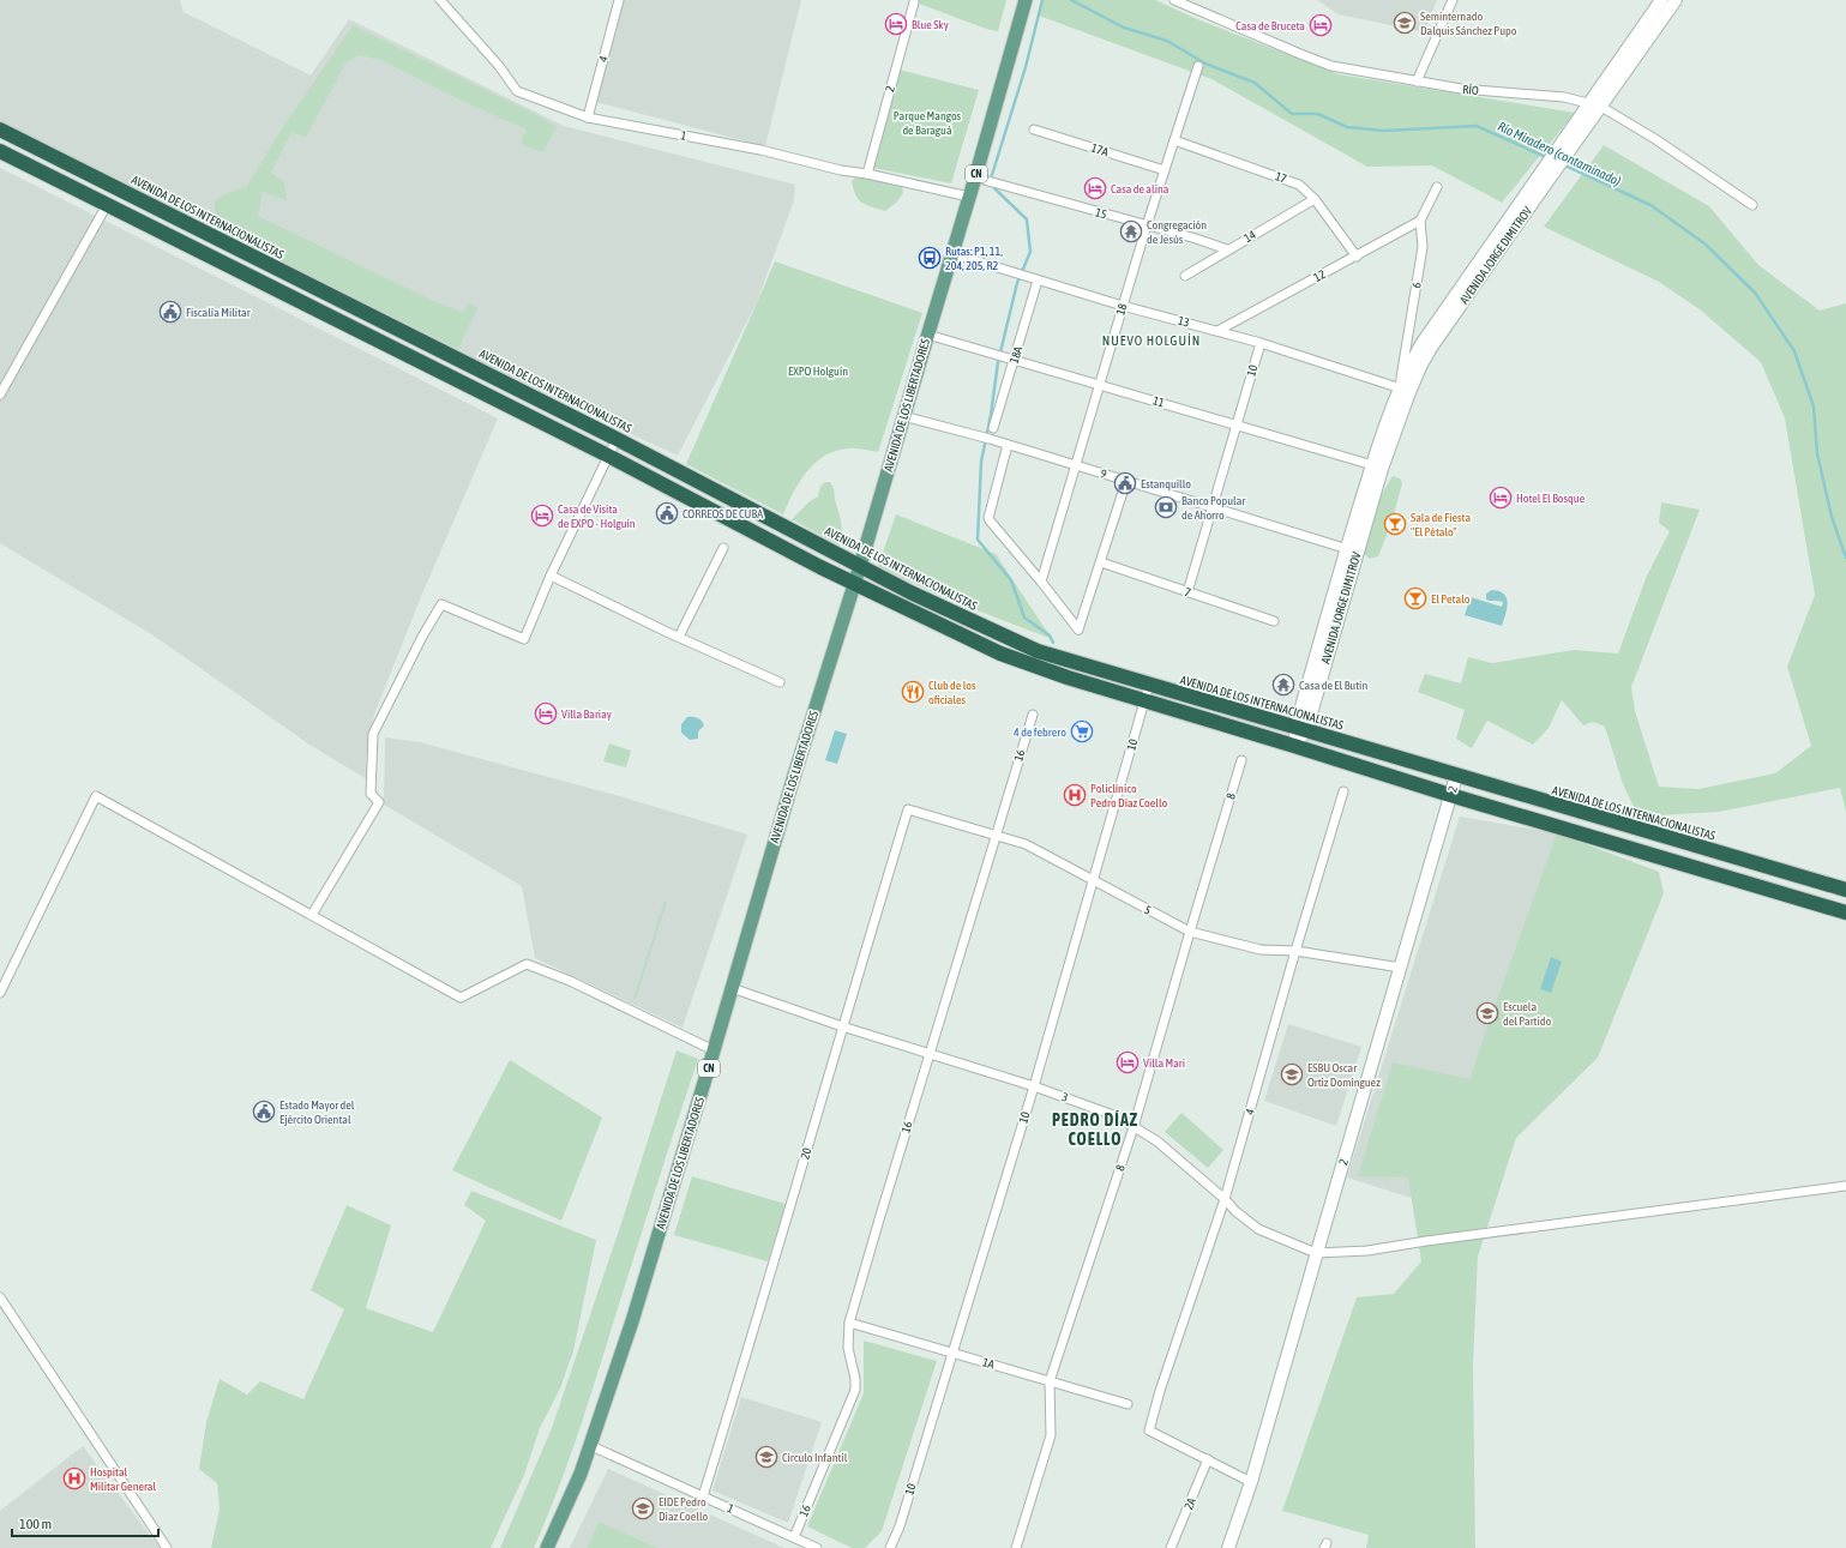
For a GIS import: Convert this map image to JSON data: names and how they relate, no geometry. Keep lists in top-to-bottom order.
{
  "streets": {
    "highway": ["AVENIDA DE LOS INTERNACIONALISTAS"],
    "main road": [
      "2",
      "CN",
      "AVENIDA JORGE DIMITROV",
      "AVENIDA DE LOS LIBERTADORES"
    ],
    "street": [
      "4",
      "RÍO",
      "1",
      "17A",
      "17",
      "15",
      "14",
      "12",
      "6",
      "18",
      "13",
      "18A",
      "10",
      "11",
      "9",
      "7",
      "16",
      "8",
      "5",
      "3",
      "20",
      "1A",
      "2A"
    ]
  },
  "crossings": [
    ["4", "1"],
    ["4", "5"],
    ["4", "3"],
    ["4", "2A"],
    ["2", "1"],
    ["2", "AVENIDA DE LOS INTERNACIONALISTAS"],
    ["2", "5"],
    ["2", "3"],
    ["RÍO", "AVENIDA JORGE DIMITROV"],
    ["1", "AVENIDA DE LOS LIBERTADORES"],
    ["1", "16"],
    ["1", "20"],
    ["17A", "18"],
    ["17", "14"],
    ["17", "12"],
    ["17", "18"],
    ["15", "14"],
    ["15", "18"],
    ["15", "AVENIDA DE LOS LIBERTADORES"],
    ["AVENIDA DE LOS INTERNACIONALISTAS", "AVENIDA JORGE DIMITROV"],
    ["AVENIDA DE LOS INTERNACIONALISTAS", "10"],
    ["AVENIDA DE LOS INTERNACIONALISTAS", "AVENIDA DE LOS LIBERTADORES"],
    ["AVENIDA JORGE DIMITROV", "6"],
    ["AVENIDA JORGE DIMITROV", "13"],
    ["AVENIDA JORGE DIMITROV", "11"],
    ["AVENIDA JORGE DIMITROV", "9"],
    ["12", "6"],
    ["12", "13"],
    ["6", "13"],
    ["18", "13"],
    ["18", "11"],
    ["18", "9"],
    ["13", "18A"],
    ["13", "10"],
    ["18A", "11"],
    ["10", "11"],
    ["10", "9"],
    ["10", "7"],
    ["10", "5"],
    ["10", "3"],
    ["10", "1A"],
    ["AVENIDA DE LOS LIBERTADORES", "9"],
    ["AVENIDA DE LOS LIBERTADORES", "3"],
    ["16", "5"],
    ["16", "3"],
    ["16", "1A"],
    ["8", "5"],
    ["8", "3"],
    ["8", "1A"],
    ["5", "20"],
    ["3", "20"]
  ],
  "districts": ["NUEVO HOLGUÍN", "PEDRO DÍAZ COELLO"],
  "water": ["Río Miradero (contaminado)"],
  "parks": ["Parque Mangos de Baraguá", "EXPO Holguín"],
  "places": {
    "school or university": [
      "Seminternado Dalquis Sánchez Pupo",
      "Escuela del Partido",
      "ESBU Oscar Ortiz Domínguez",
      "Círculo Infantil",
      "EIDE Pedro Díaz Coello"
    ],
    "hotel": [
      "Blue Sky",
      "Casa de Bruceta",
      "Casa de alina",
      "Hotel El Bosque",
      "Casa de Visita de EXPO - Holguín",
      "Villa Bariay",
      "Villa Mari"
    ],
    "temple": ["Congregación de Jesús", "Casa de El Butin"],
    "bus stop": ["Rutas: P1, 11, 204, 205, R2"],
    "public building": [
      "Fiscalía Militar",
      "Estanquillo",
      "CORREOS DE CUBA",
      "Estado Mayor del Ejército Oriental"
    ],
    "bank": ["Banco Popular de Ahorro"],
    "bar": ["Sala de Fiesta \"El Pétalo\"", "El Petalo"],
    "restaurant": ["Club de los oficiales"],
    "supermarket": ["4 de febrero"],
    "hospital": ["Policlínico Pedro Díaz Coello", "Hospital Militar General"]
  },
  "scale_bar": "100 m"
}
